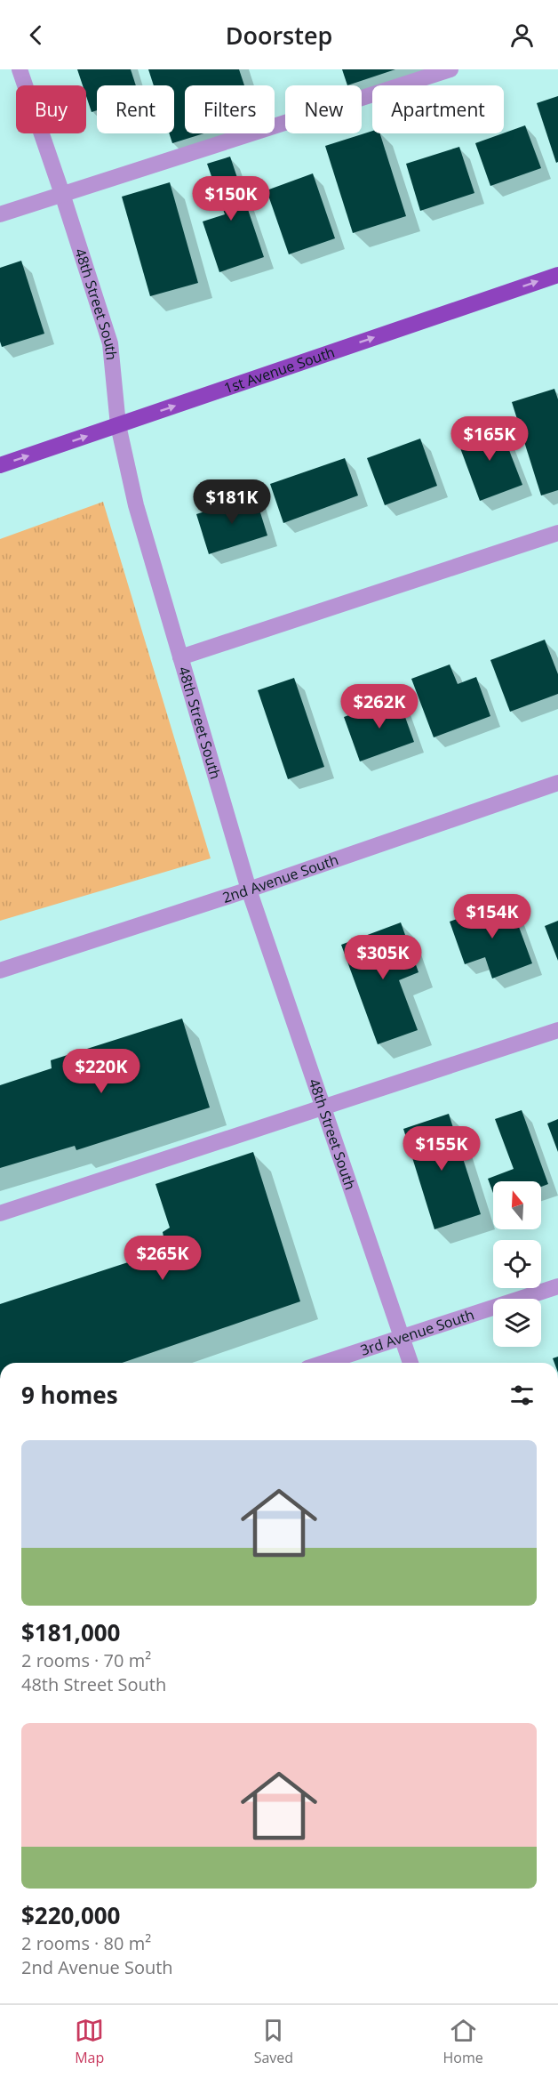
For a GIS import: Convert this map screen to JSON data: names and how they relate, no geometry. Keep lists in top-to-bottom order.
{
  "streets": {
    "main road": ["1st Avenue South"],
    "street": ["48th Street South", "2nd Avenue South", "3rd Avenue South"]
  },
  "crossings": [
    ["48th Street South", "1st Avenue South"],
    ["48th Street South", "2nd Avenue South"],
    ["48th Street South", "3rd Avenue South"]
  ],
  "one_way": ["1st Avenue South"],
  "north": "top",
  "page": {
    "header": "Doorstep",
    "chip": [
      "Buy",
      "Rent",
      "Filters",
      "New",
      "Apartment"
    ],
    "price": [
      "$150K",
      "$165K",
      "$181K",
      "$262K",
      "$154K",
      "$305K",
      "$220K",
      "$155K",
      "$265K"
    ],
    "heading": "9 homes",
    "list": [
      {
        "name": "$181,000",
        "note": "2 rooms · 70 m² · 48th Street South"
      },
      {
        "name": "$220,000",
        "note": "2 rooms · 80 m² · 2nd Avenue South"
      }
    ],
    "tabs": ["Map", "Saved", "Home"]
  }
}
